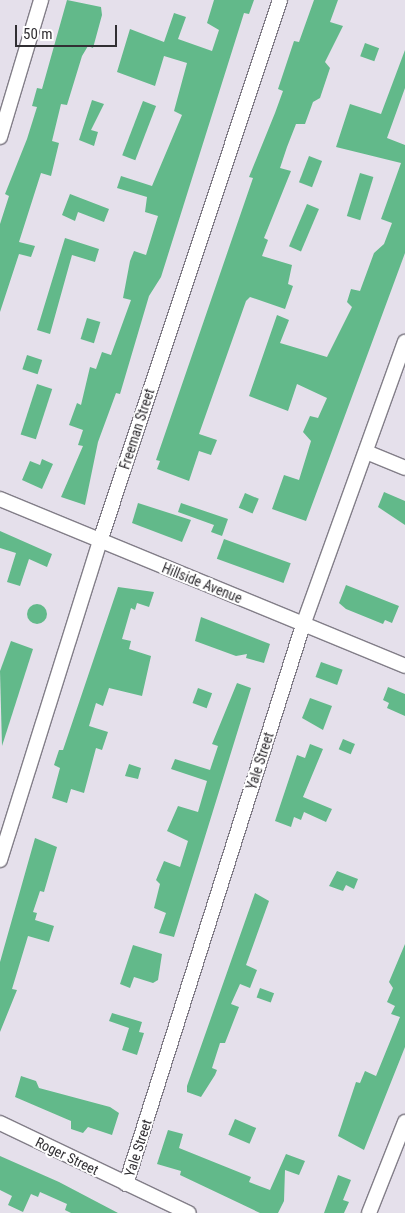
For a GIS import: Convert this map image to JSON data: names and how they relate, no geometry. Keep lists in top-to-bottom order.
{
  "streets": {
    "street": [
      "Freeman Street",
      "Hillside Avenue",
      "Yale Street",
      "Roger Street"
    ]
  },
  "crossings": [
    ["Freeman Street", "Hillside Avenue"],
    ["Hillside Avenue", "Yale Street"],
    ["Yale Street", "Roger Street"]
  ],
  "scale_bar": "50 m"
}
